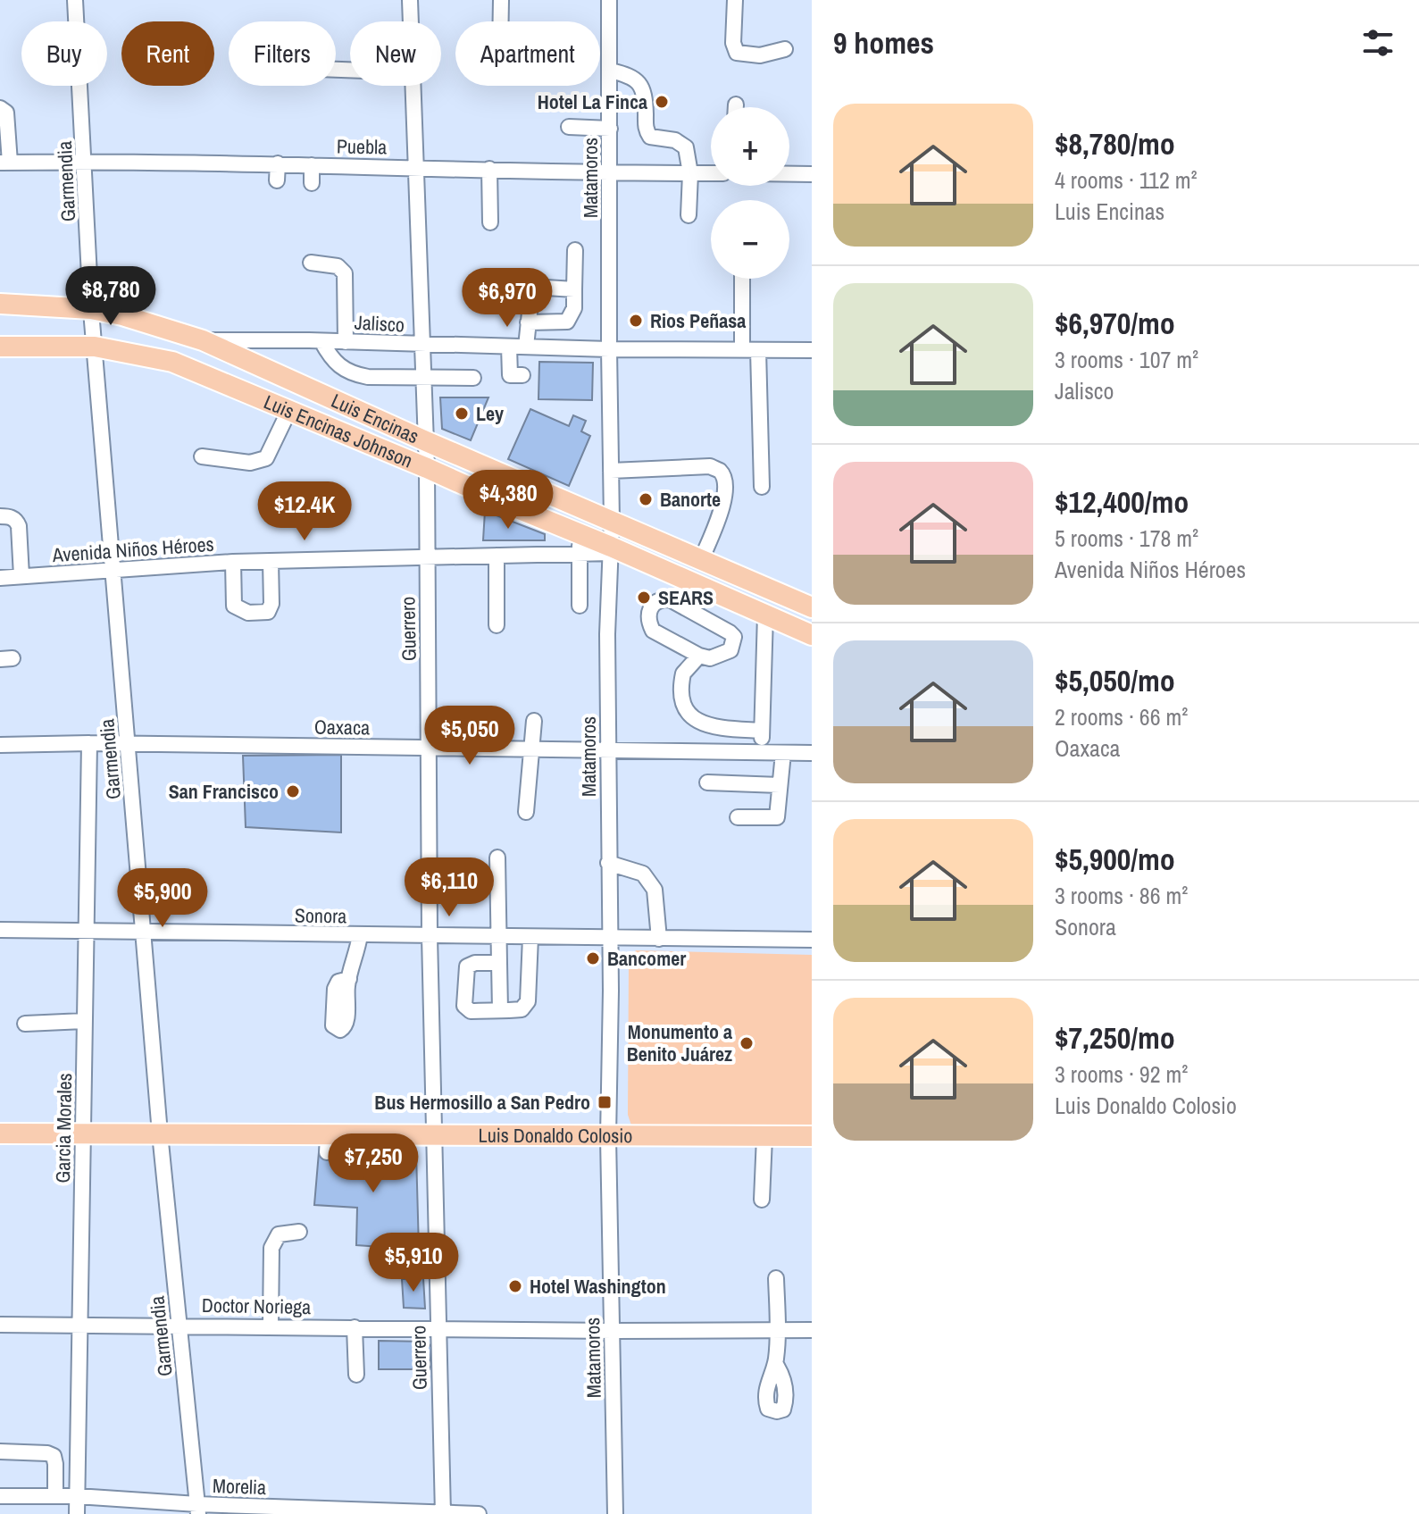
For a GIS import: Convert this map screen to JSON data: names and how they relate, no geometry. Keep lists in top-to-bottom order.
{
  "streets": {
    "main road": ["Luis Encinas", "Luis Encinas Johnson", "Luis Donaldo Colosio"],
    "street": [
      "Puebla",
      "Matamoros",
      "Garmendia",
      "Jalisco",
      "Avenida Niños Héroes",
      "Guerrero",
      "Oaxaca",
      "Sonora",
      "Garcia Morales",
      "Doctor Noriega",
      "Morelia"
    ]
  },
  "crossings": [
    ["Puebla", "Matamoros"],
    ["Puebla", "Garmendia"],
    ["Puebla", "Guerrero"],
    ["Matamoros", "Jalisco"],
    ["Matamoros", "Luis Encinas"],
    ["Matamoros", "Luis Encinas Johnson"],
    ["Matamoros", "Avenida Niños Héroes"],
    ["Matamoros", "Oaxaca"],
    ["Matamoros", "Sonora"],
    ["Matamoros", "Luis Donaldo Colosio"],
    ["Matamoros", "Doctor Noriega"],
    ["Garmendia", "Luis Encinas"],
    ["Garmendia", "Luis Encinas Johnson"],
    ["Garmendia", "Avenida Niños Héroes"],
    ["Garmendia", "Oaxaca"],
    ["Garmendia", "Sonora"],
    ["Garmendia", "Luis Donaldo Colosio"],
    ["Garmendia", "Doctor Noriega"],
    ["Garmendia", "Morelia"],
    ["Jalisco", "Luis Encinas"],
    ["Jalisco", "Guerrero"],
    ["Luis Encinas", "Guerrero"],
    ["Luis Encinas Johnson", "Avenida Niños Héroes"],
    ["Luis Encinas Johnson", "Guerrero"],
    ["Avenida Niños Héroes", "Guerrero"],
    ["Guerrero", "Oaxaca"],
    ["Guerrero", "Sonora"],
    ["Guerrero", "Luis Donaldo Colosio"],
    ["Guerrero", "Doctor Noriega"],
    ["Guerrero", "Morelia"],
    ["Oaxaca", "Garcia Morales"],
    ["Sonora", "Garcia Morales"],
    ["Garcia Morales", "Luis Donaldo Colosio"],
    ["Garcia Morales", "Doctor Noriega"],
    ["Garcia Morales", "Morelia"]
  ],
  "places": {
    "other": [
      "Hotel La Finca",
      "Rios Peñasa",
      "Ley",
      "Banorte",
      "SEARS",
      "San Francisco",
      "Bancomer",
      "Monumento a Benito Juárez",
      "Hotel Washington"
    ],
    "transit": ["Bus Hermosillo a San Pedro"]
  },
  "page": {
    "heading": "9 homes",
    "chip": [
      "Buy",
      "Rent",
      "Filters",
      "New",
      "Apartment"
    ],
    "list": [
      {
        "name": "$8,780/mo",
        "note": "4 rooms · 112 m² · Luis Encinas"
      },
      {
        "name": "$6,970/mo",
        "note": "3 rooms · 107 m² · Jalisco"
      },
      {
        "name": "$12,400/mo",
        "note": "5 rooms · 178 m² · Avenida Niños Héroes"
      },
      {
        "name": "$5,050/mo",
        "note": "2 rooms · 66 m² · Oaxaca"
      },
      {
        "name": "$5,900/mo",
        "note": "3 rooms · 86 m² · Sonora"
      },
      {
        "name": "$7,250/mo",
        "note": "3 rooms · 92 m² · Luis Donaldo Colosio"
      }
    ],
    "map_buttons": ["+", "−"],
    "price": [
      "$8,780",
      "$6,970",
      "$4,380",
      "$12.4K",
      "$5,050",
      "$6,110",
      "$5,900",
      "$7,250",
      "$5,910"
    ]
  }
}
